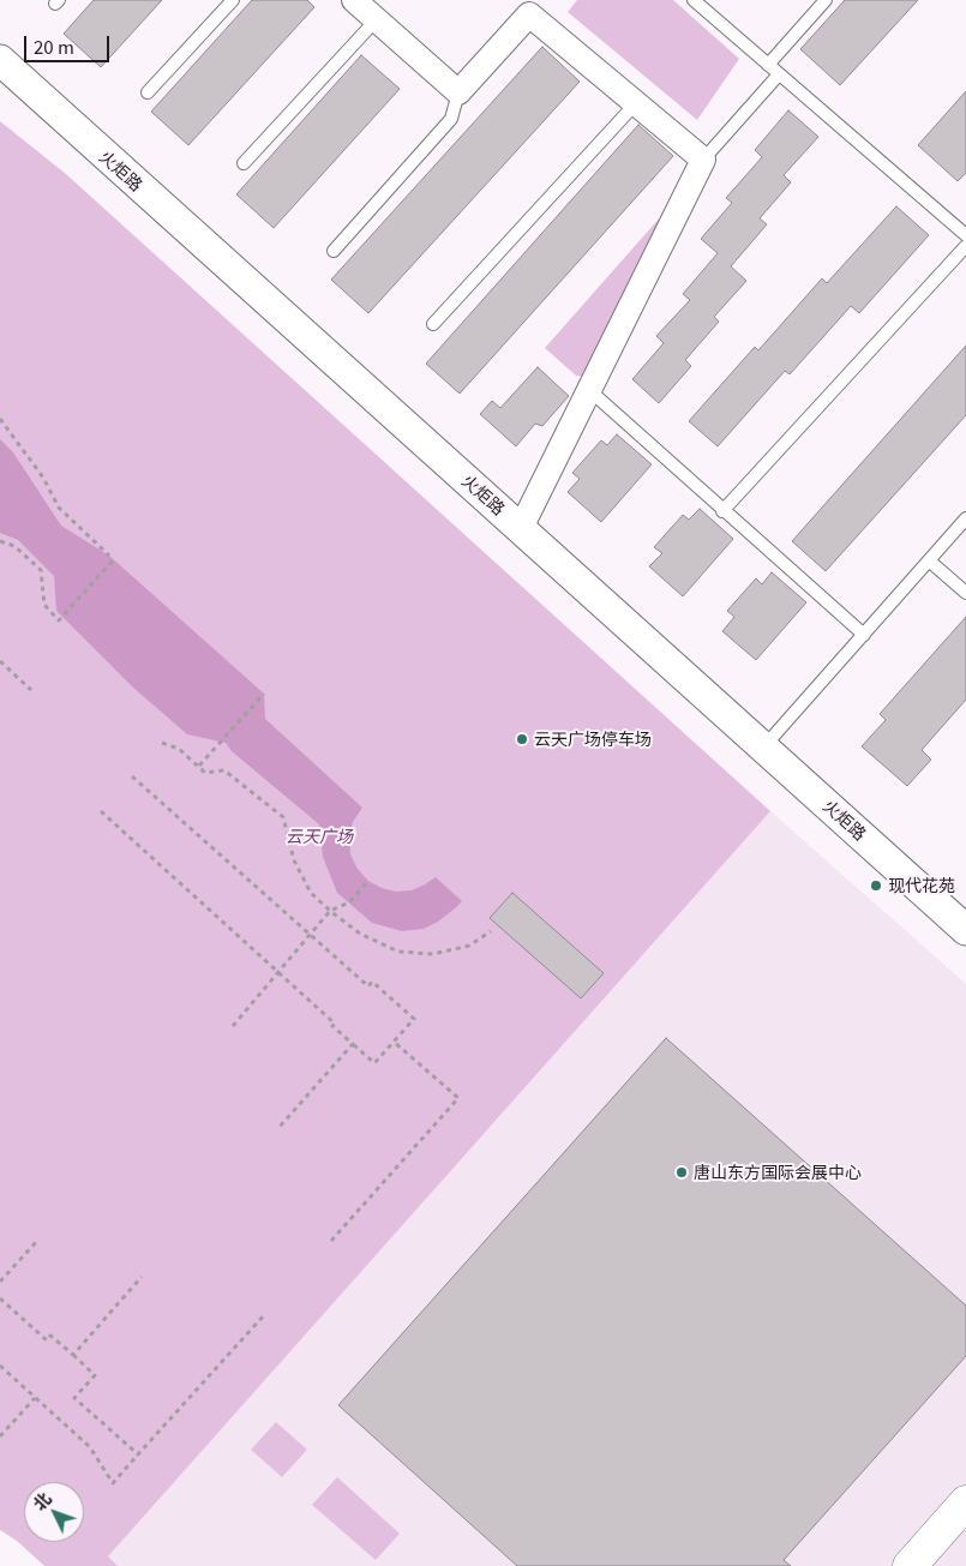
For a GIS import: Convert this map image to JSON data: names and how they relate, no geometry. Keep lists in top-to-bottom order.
{
  "streets": {
    "street": ["火炬路"]
  },
  "parks": ["云天广场"],
  "places": ["云天广场停车场", "现代花苑", "唐山东方国际会展中心"],
  "scale_bar": "20 m",
  "north": "top left"
}
